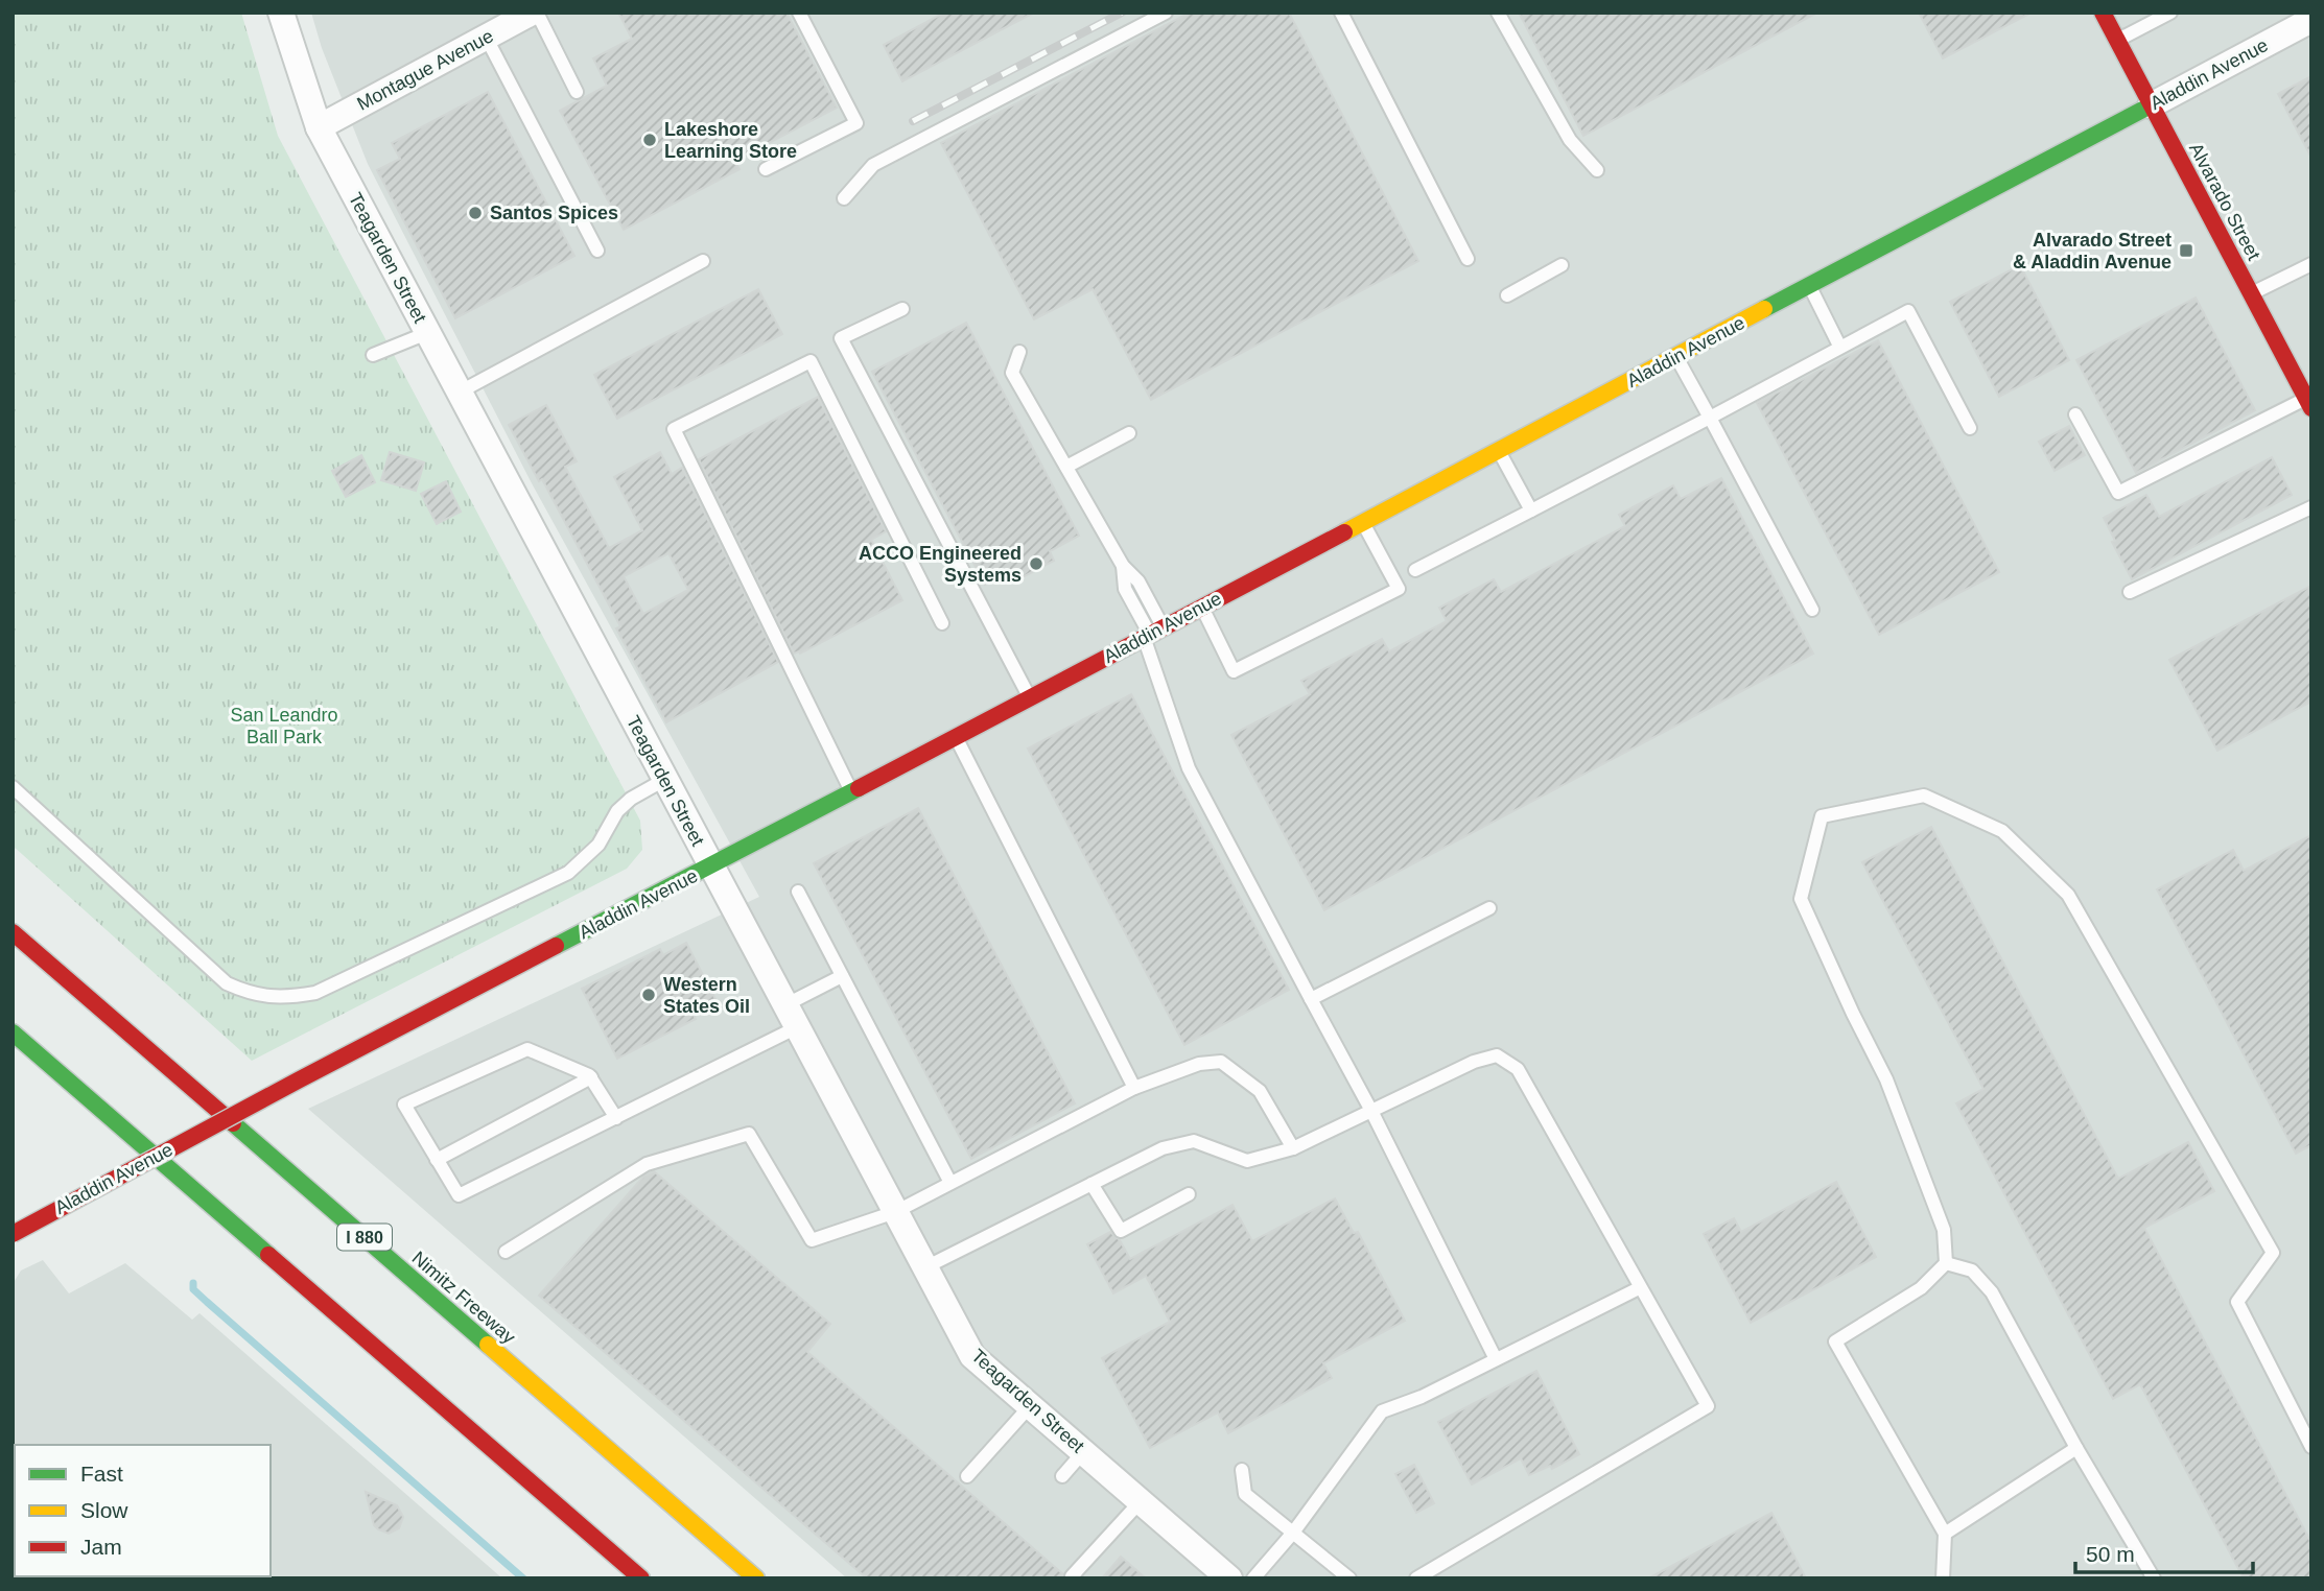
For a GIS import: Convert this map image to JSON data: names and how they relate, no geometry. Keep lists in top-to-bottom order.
{
  "streets": {
    "main road": [
      "Aladdin Avenue",
      "Alvarado Street",
      "I 880",
      "Nimitz Freeway"
    ],
    "street": ["Montague Avenue", "Teagarden Street"]
  },
  "crossings": [
    ["Montague Avenue", "Teagarden Street"],
    ["Aladdin Avenue", "Alvarado Street"],
    ["Aladdin Avenue", "Teagarden Street"]
  ],
  "parks": ["San Leandro Ball Park"],
  "places": {
    "other": [
      "Lakeshore Learning Store",
      "Santos Spices",
      "ACCO Engineered Systems",
      "Western States Oil"
    ],
    "transit": ["Alvarado Street & Aladdin Avenue"]
  },
  "legend": ["Fast", "Slow", "Jam"],
  "scale_bar": "50 m"
}
